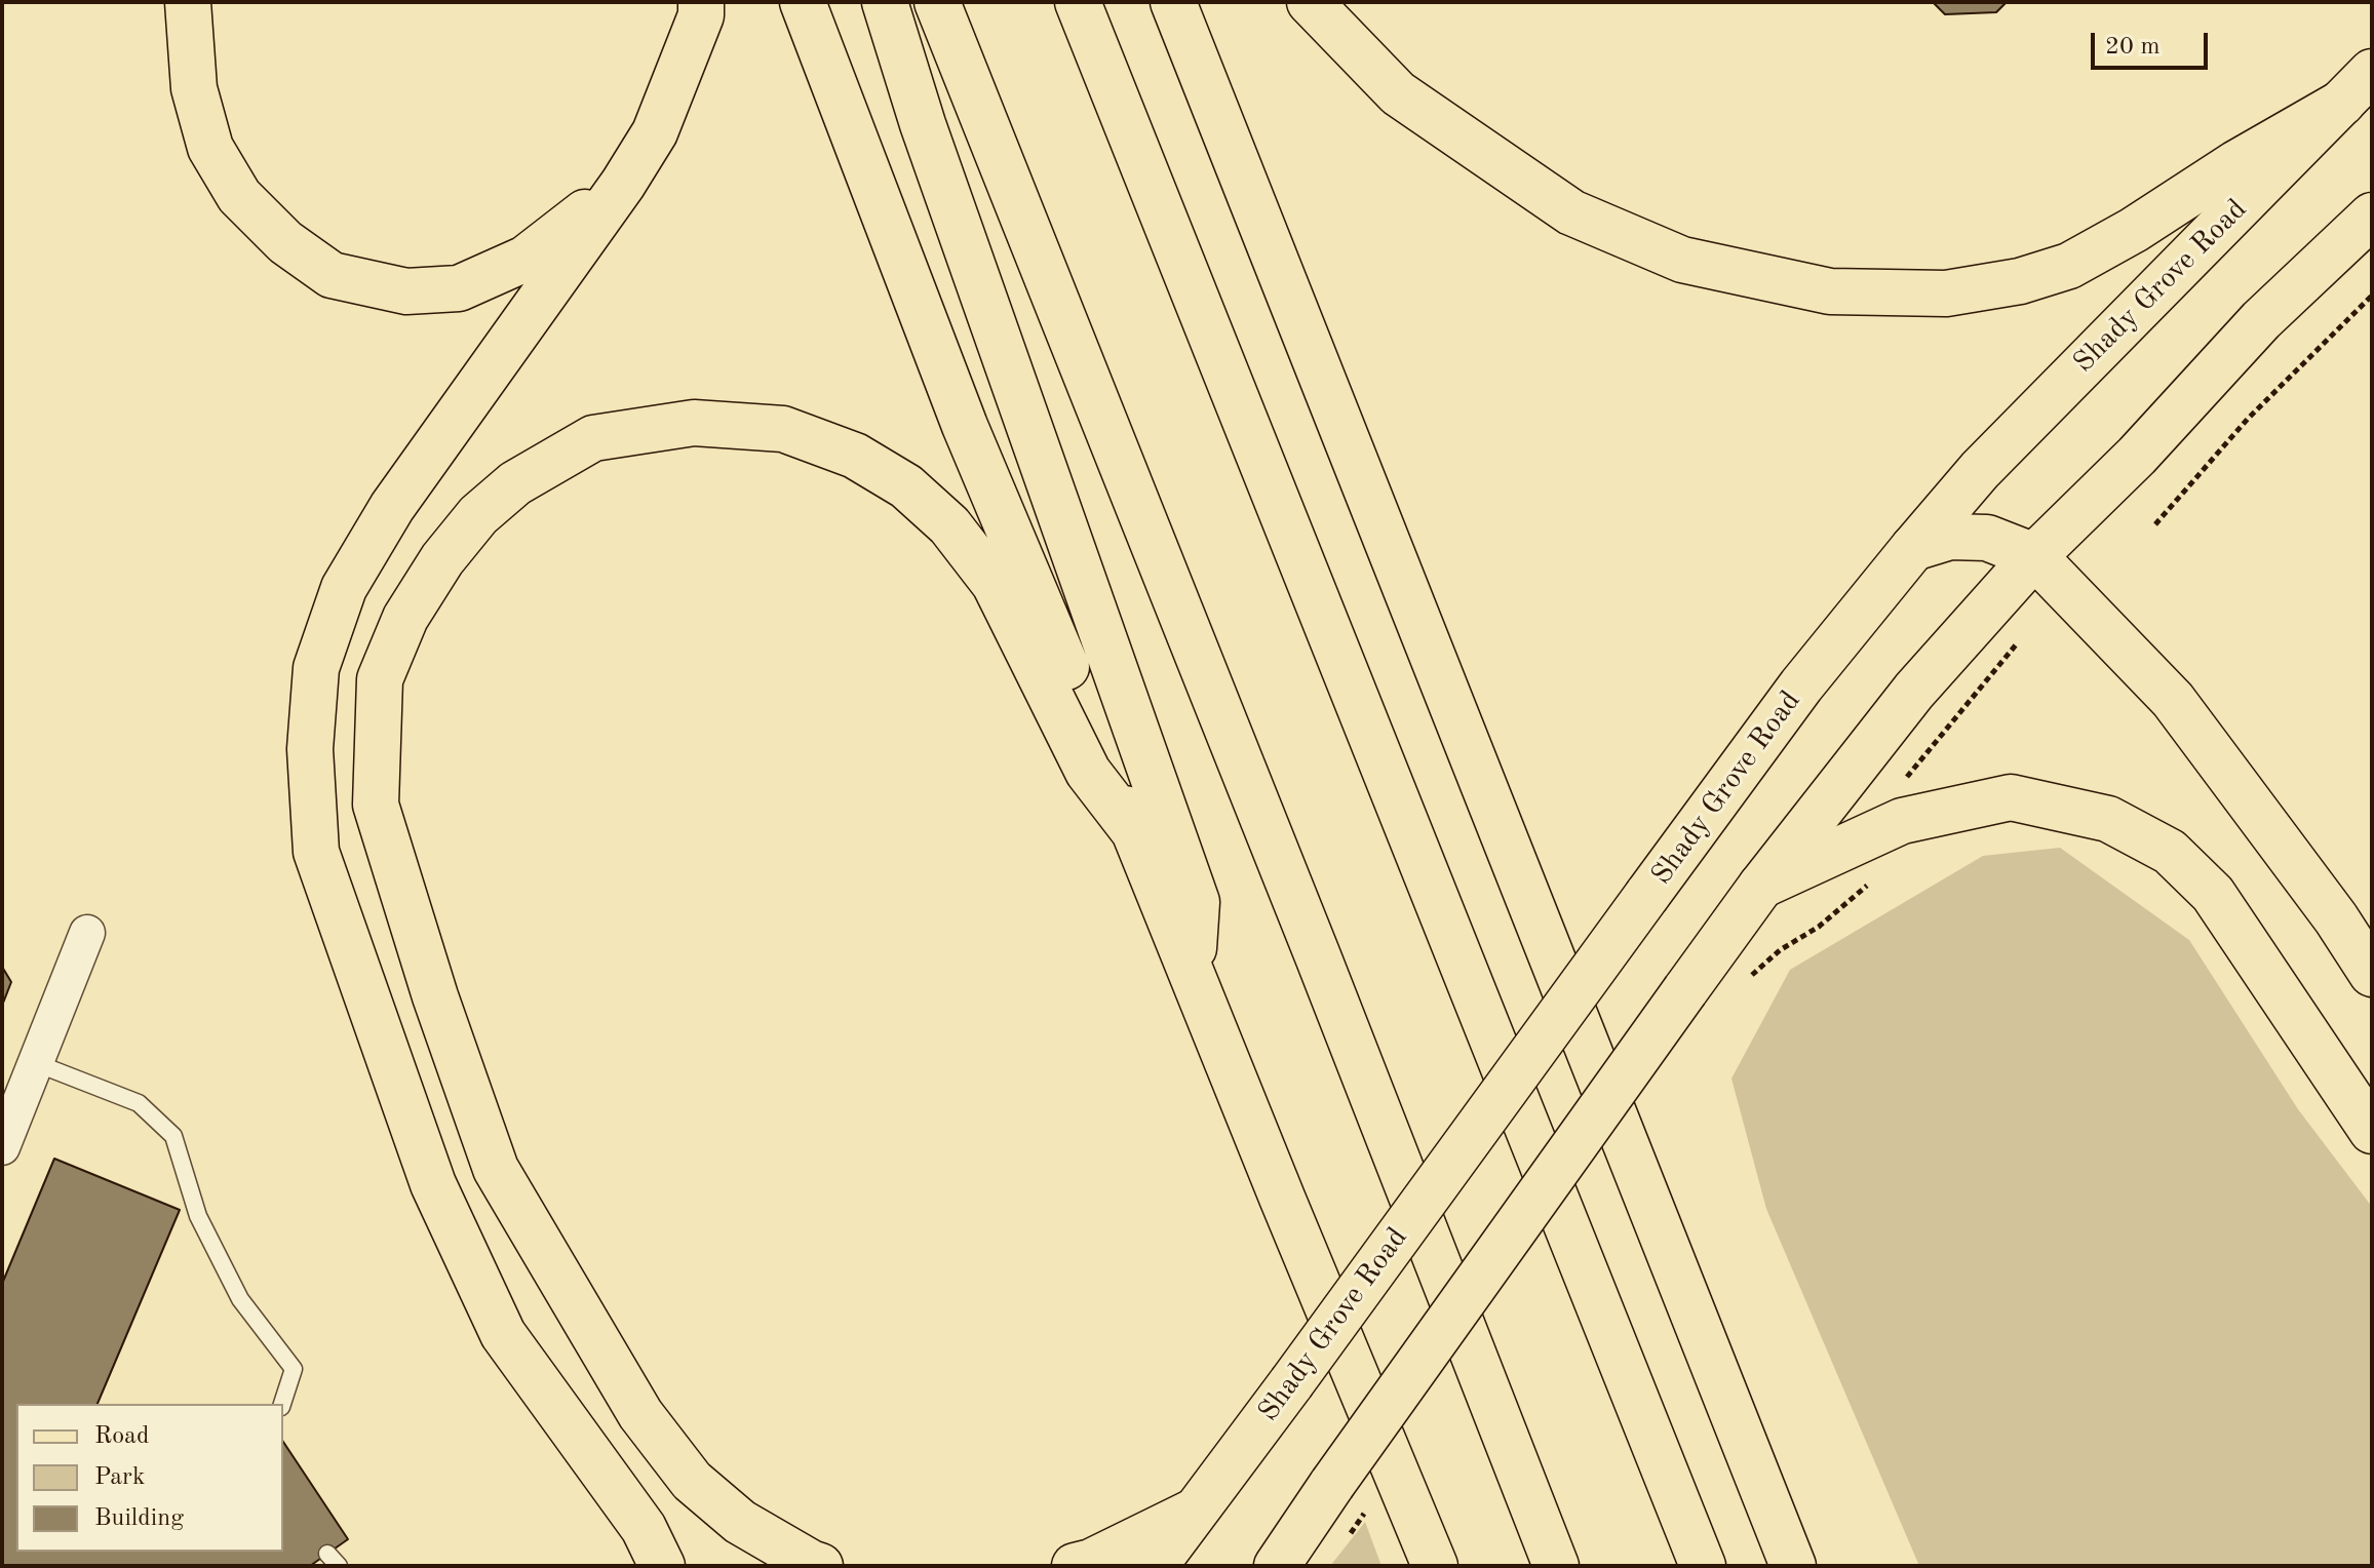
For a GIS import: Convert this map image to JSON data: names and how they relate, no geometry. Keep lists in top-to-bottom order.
{
  "streets": {
    "main road": ["Shady Grove Road"]
  },
  "legend": ["Road", "Park", "Building"],
  "scale_bar": "20 m"
}
